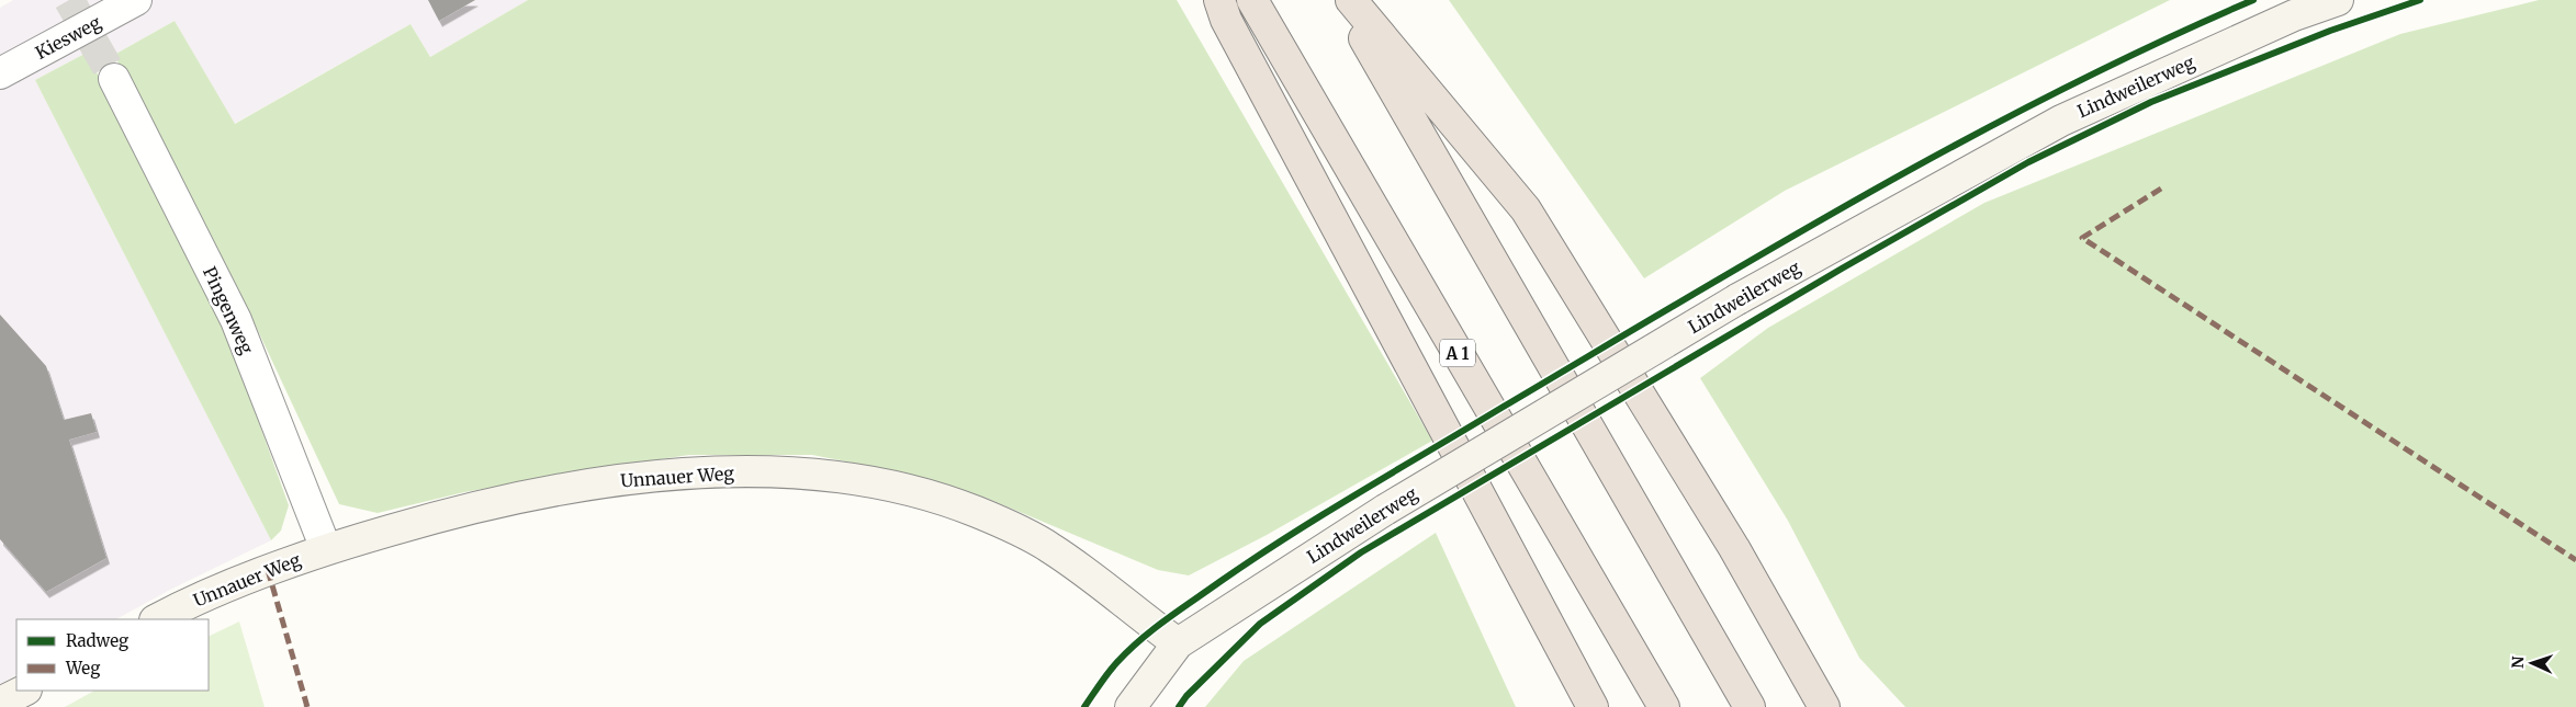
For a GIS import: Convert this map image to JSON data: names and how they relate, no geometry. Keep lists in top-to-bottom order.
{
  "streets": {
    "highway": ["A 1"],
    "street": [
      "Kiesweg",
      "Lindweilerweg",
      "Pingenweg",
      "Unnauer Weg"
    ]
  },
  "crossings": [
    ["Lindweilerweg", "Unnauer Weg"],
    ["Pingenweg", "Unnauer Weg"]
  ],
  "legend": ["Radweg", "Weg"],
  "north": "left"
}
